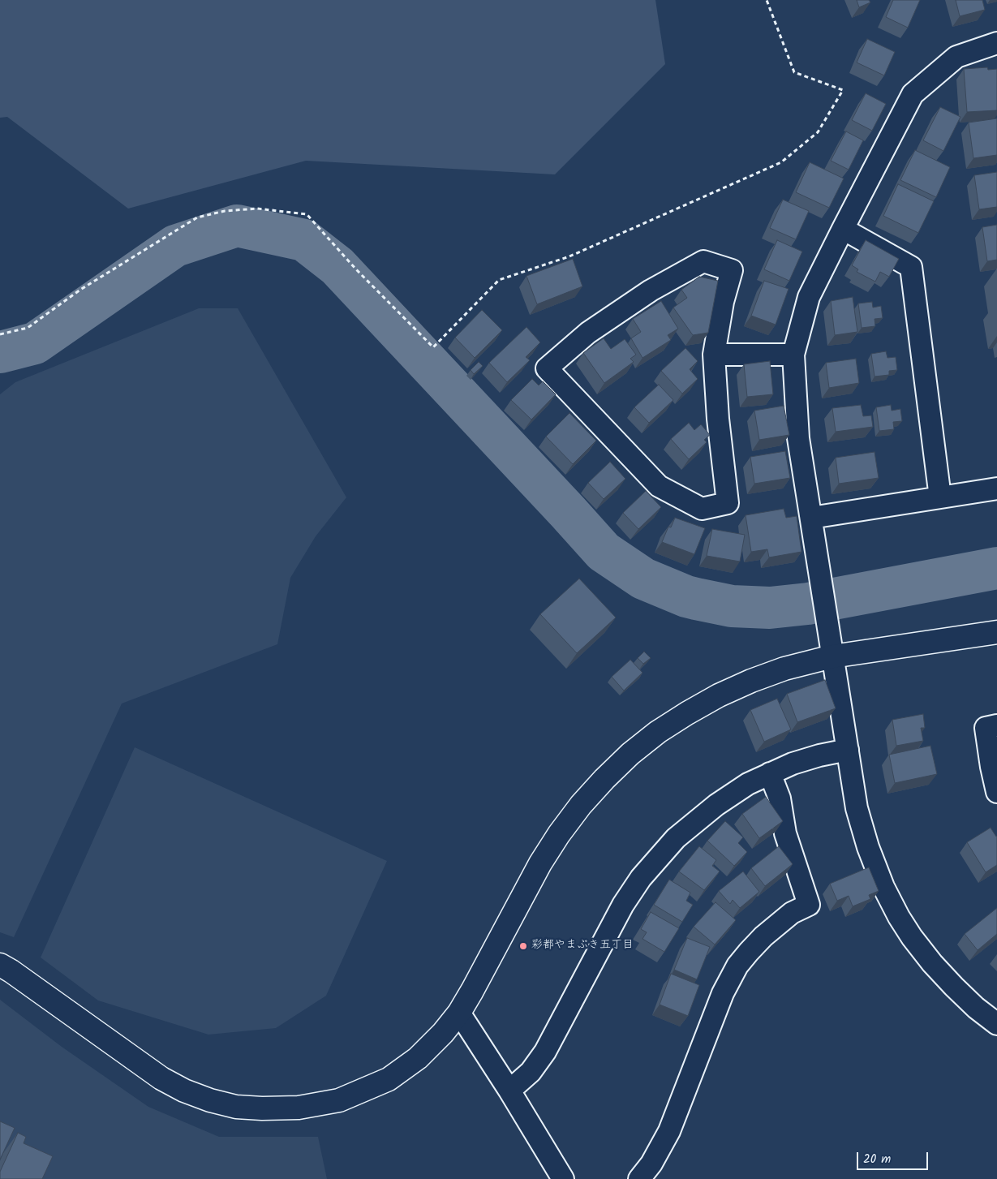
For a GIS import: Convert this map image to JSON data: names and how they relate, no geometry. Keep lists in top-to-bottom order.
{
  "places": ["彩都やまぶき五丁目"],
  "scale_bar": "20 m"
}
